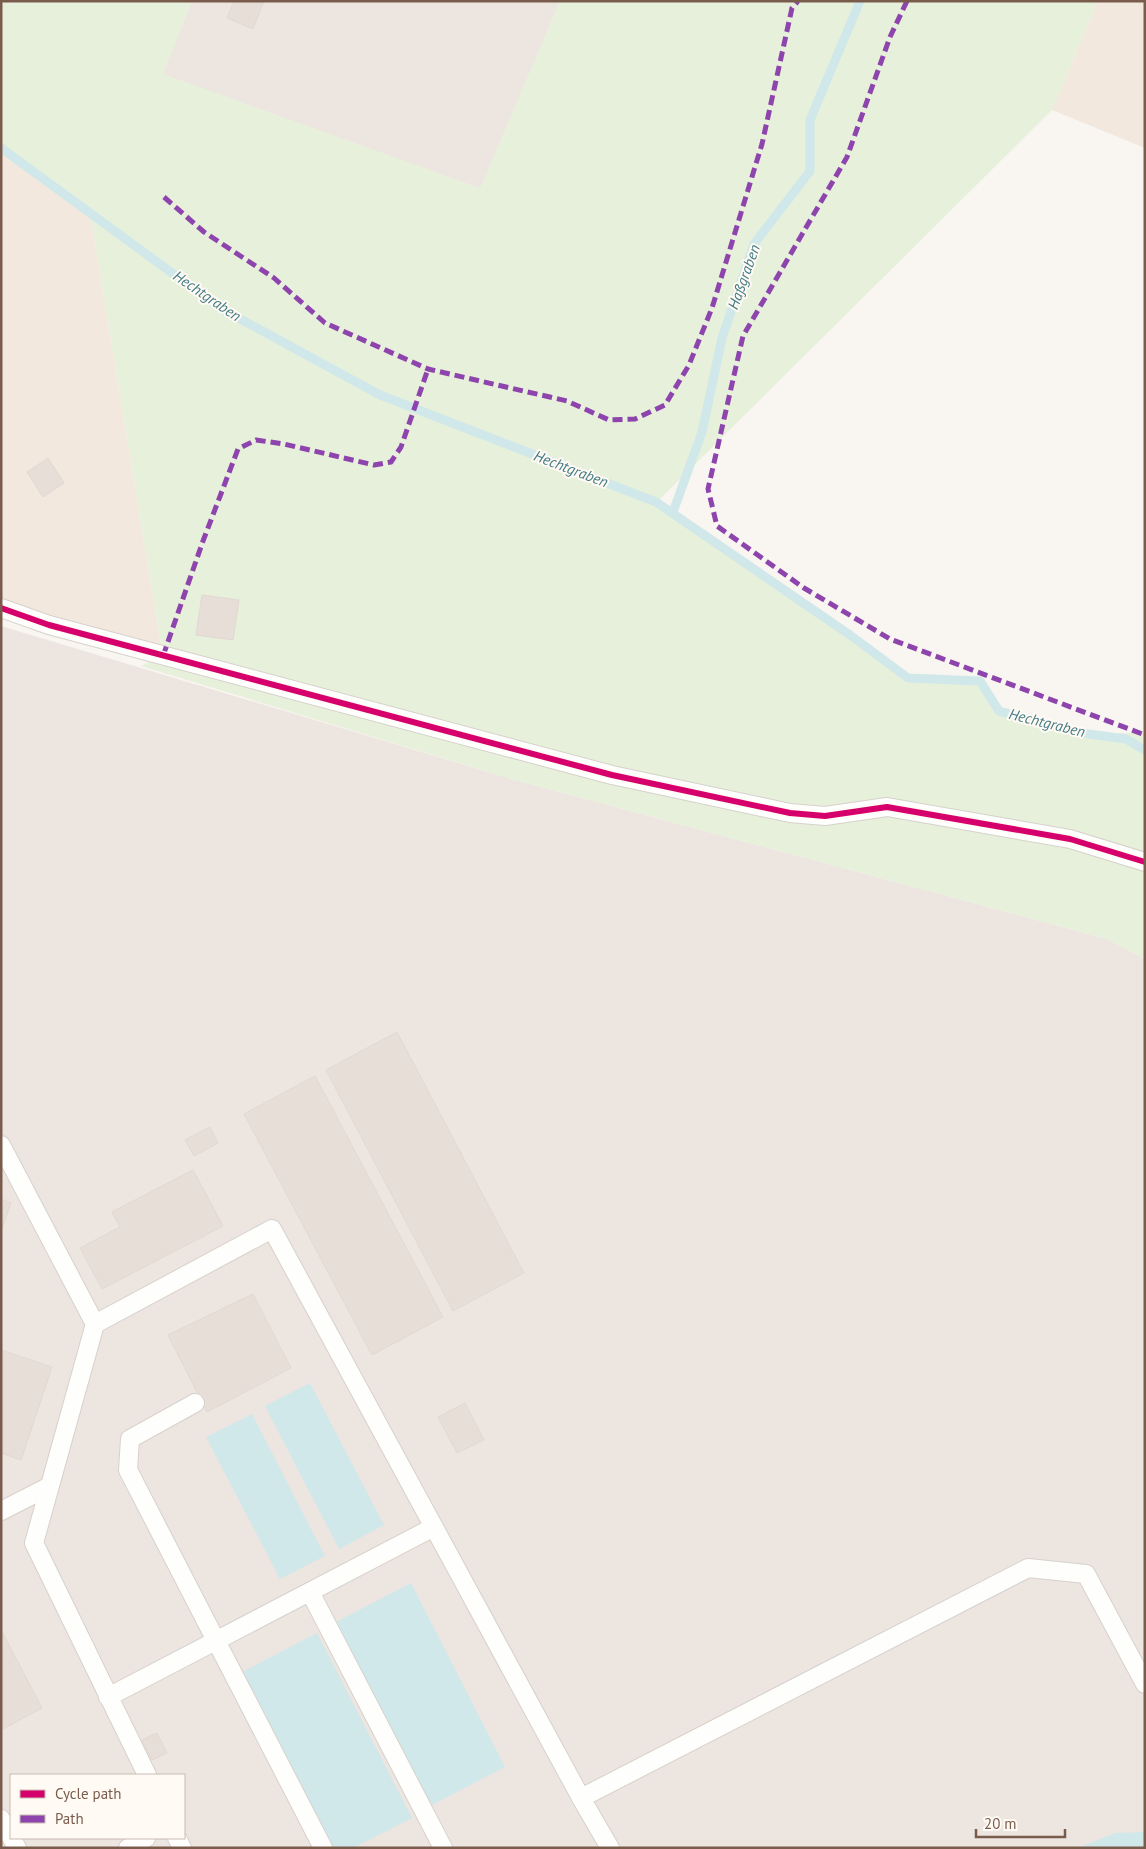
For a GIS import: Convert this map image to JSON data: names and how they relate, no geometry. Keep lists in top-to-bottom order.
{
  "water": ["Haßgraben", "Hechtgraben"],
  "legend": ["Cycle path", "Path"],
  "scale_bar": "20 m"
}
